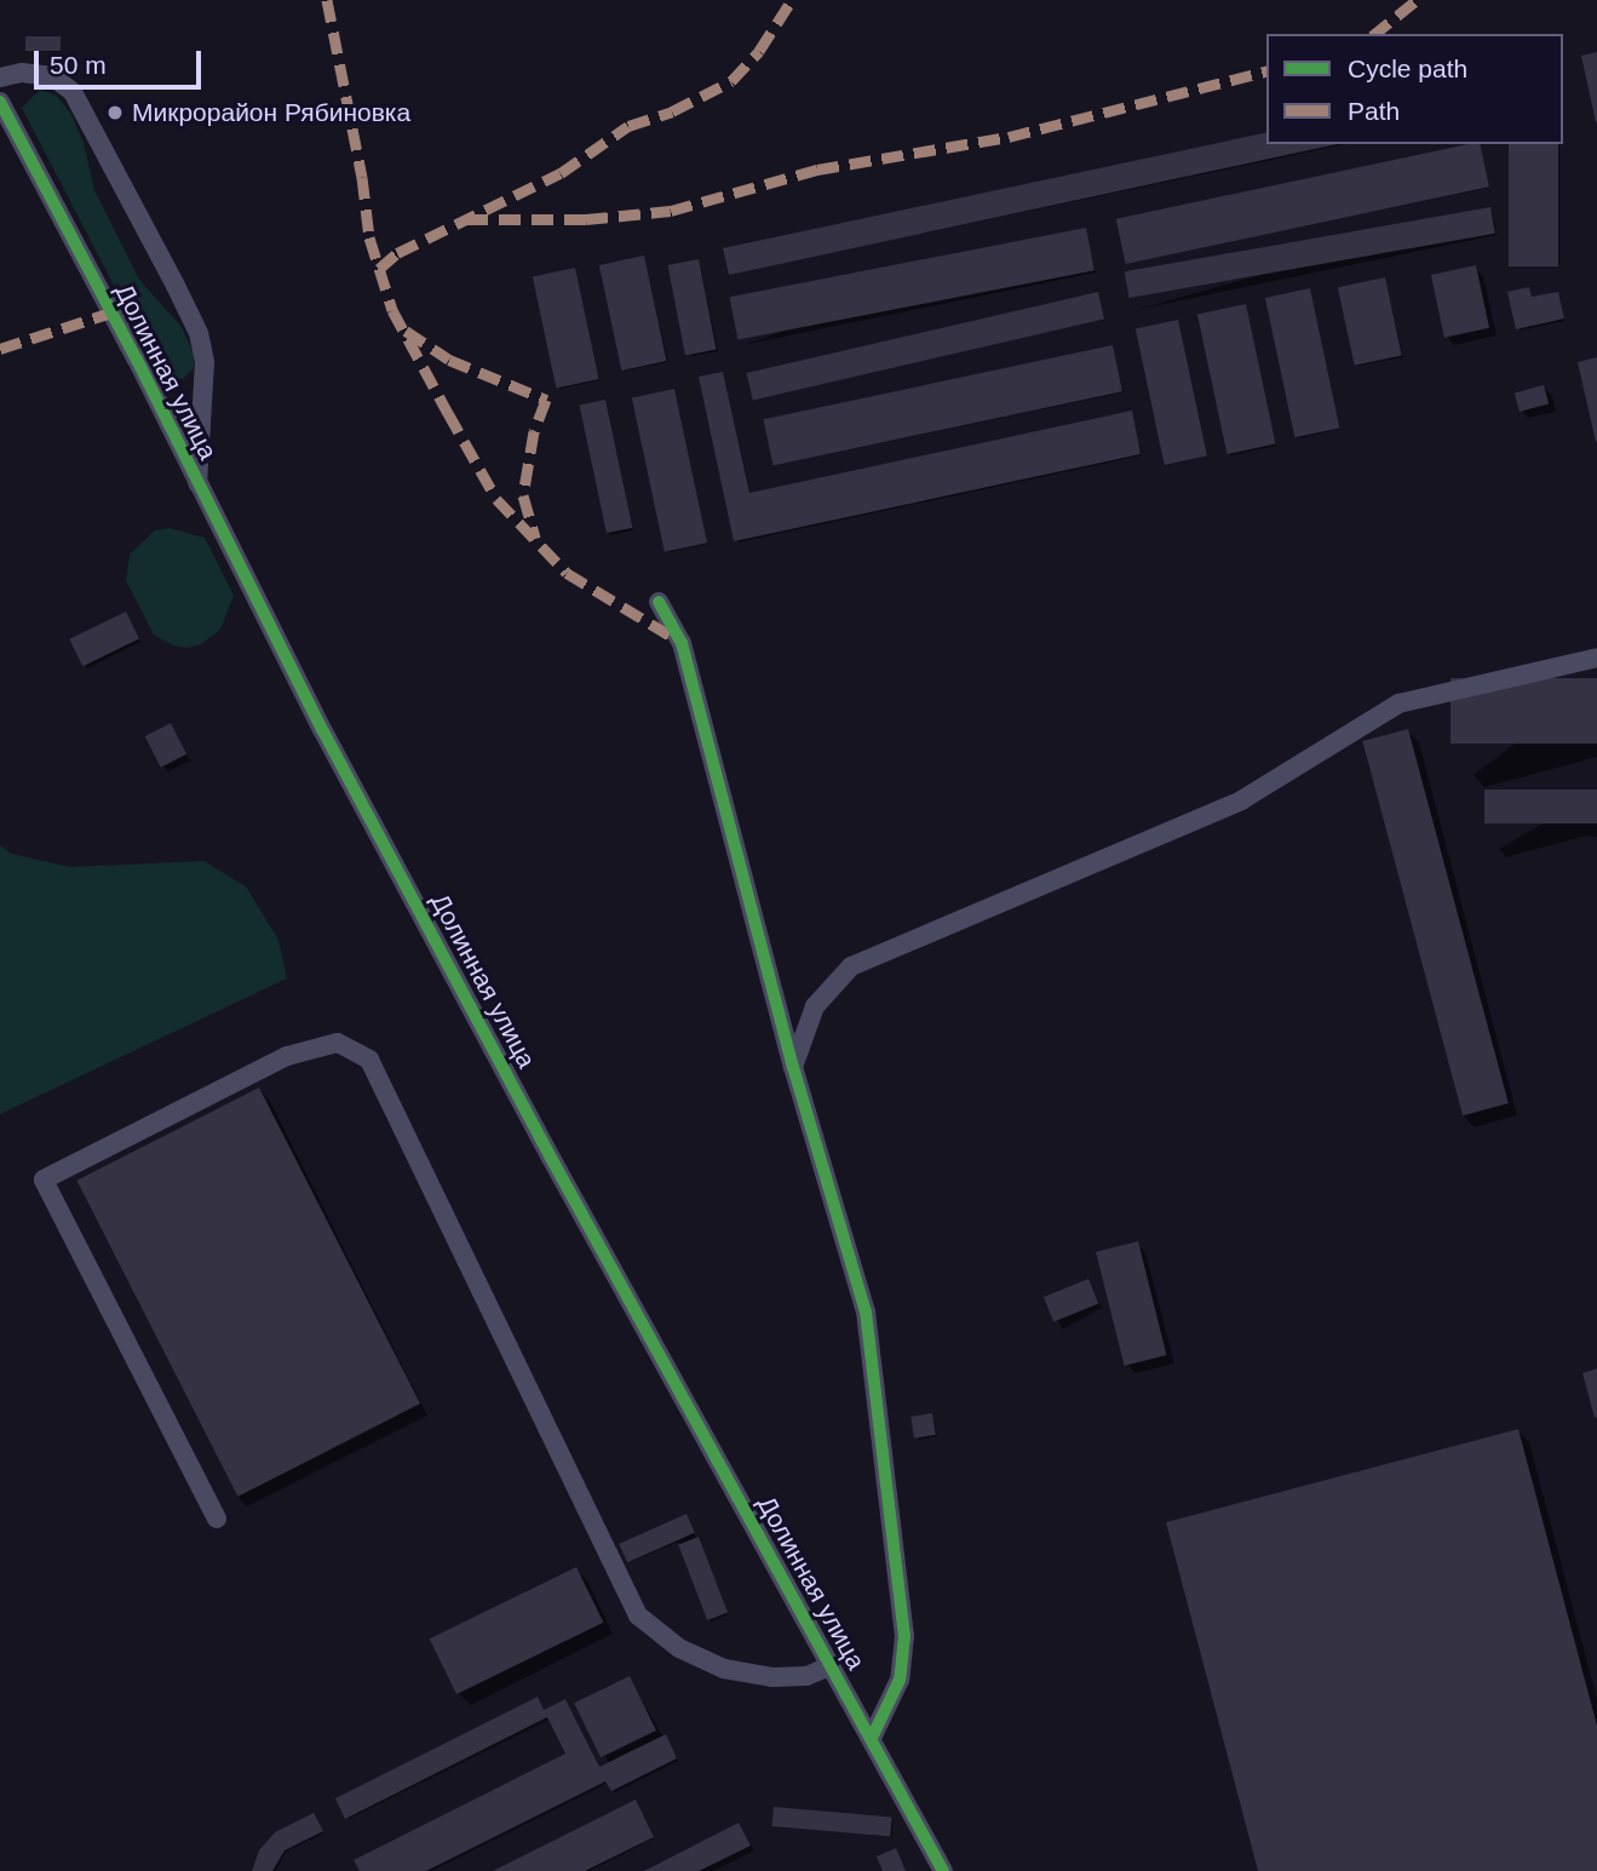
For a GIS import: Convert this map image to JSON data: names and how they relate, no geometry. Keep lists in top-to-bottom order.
{
  "streets": {
    "street": ["Долинная улица"]
  },
  "places": ["Микрорайон Рябиновка"],
  "legend": ["Cycle path", "Path"],
  "scale_bar": "50 m"
}
